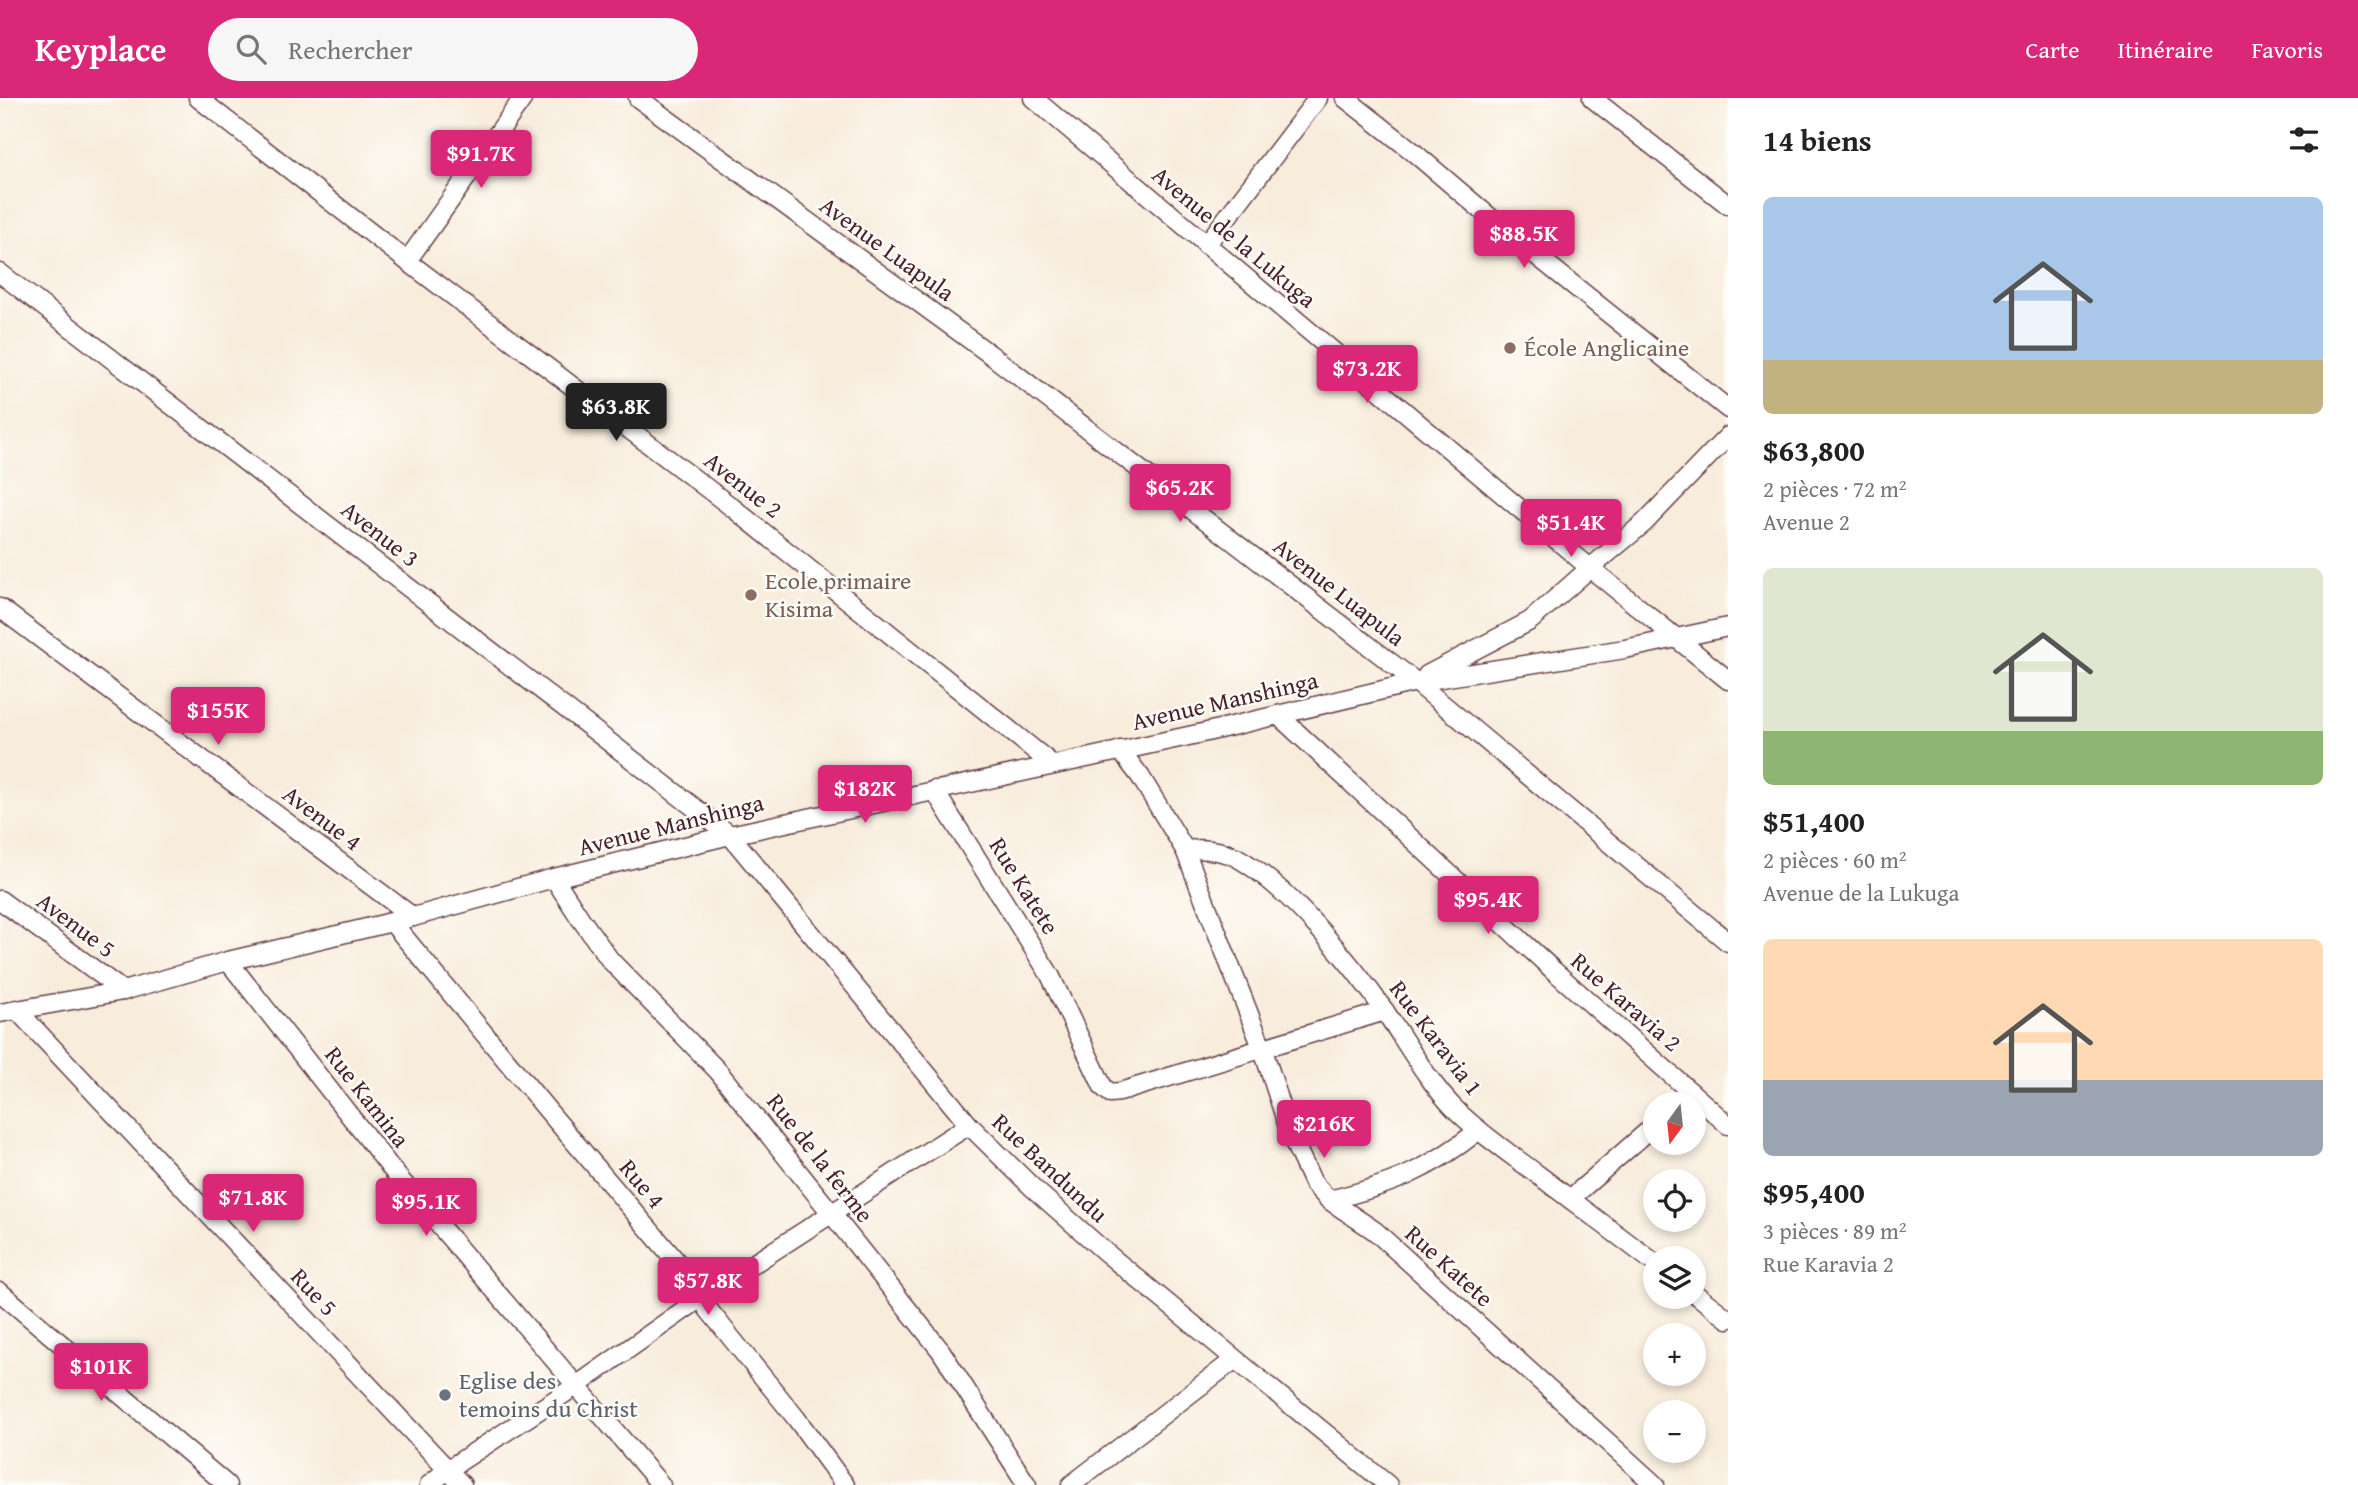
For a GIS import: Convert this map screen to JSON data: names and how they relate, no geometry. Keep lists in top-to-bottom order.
{
  "streets": {
    "street": [
      "Avenue de la Lukuga",
      "Avenue Luapula",
      "Avenue 2",
      "Avenue 3",
      "Avenue Manshinga",
      "Avenue 4",
      "Rue Katete",
      "Avenue 5",
      "Rue Karavia 2",
      "Rue Karavia 1",
      "Rue Kamina",
      "Rue de la ferme",
      "Rue Bandundu",
      "Rue 4",
      "Rue 5"
    ]
  },
  "crossings": [
    ["Avenue de la Lukuga", "Avenue Manshinga"],
    ["Avenue Luapula", "Avenue Manshinga"],
    ["Avenue 2", "Avenue Manshinga"],
    ["Avenue 3", "Avenue Manshinga"],
    ["Avenue 3", "Rue Bandundu"],
    ["Avenue Manshinga", "Avenue 4"],
    ["Avenue Manshinga", "Rue Katete"],
    ["Avenue Manshinga", "Avenue 5"],
    ["Avenue Manshinga", "Rue Karavia 2"],
    ["Avenue Manshinga", "Rue Kamina"],
    ["Avenue Manshinga", "Rue de la ferme"],
    ["Avenue Manshinga", "Rue Bandundu"],
    ["Avenue Manshinga", "Rue 4"],
    ["Avenue Manshinga", "Rue 5"],
    ["Rue Katete", "Rue Karavia 1"]
  ],
  "places": ["École Anglicaine", "Ecole primaire Kisima", "Eglise des temoins du Christ"],
  "north": "bottom",
  "page": {
    "header": "Keyplace",
    "search": "Rechercher",
    "nav": ["Carte", "Itinéraire", "Favoris"],
    "heading": "14 biens",
    "price": [
      "$91.7K",
      "$88.5K",
      "$73.2K",
      "$63.8K",
      "$65.2K",
      "$51.4K",
      "$155K",
      "$182K",
      "$95.4K",
      "$216K",
      "$71.8K",
      "$95.1K",
      "$57.8K",
      "$101K"
    ],
    "list": [
      {
        "name": "$63,800",
        "note": "2 pièces · 72 m² · Avenue 2"
      },
      {
        "name": "$51,400",
        "note": "2 pièces · 60 m² · Avenue de la Lukuga"
      },
      {
        "name": "$95,400",
        "note": "3 pièces · 89 m² · Rue Karavia 2"
      }
    ],
    "map_buttons": ["+", "−"]
  }
}
